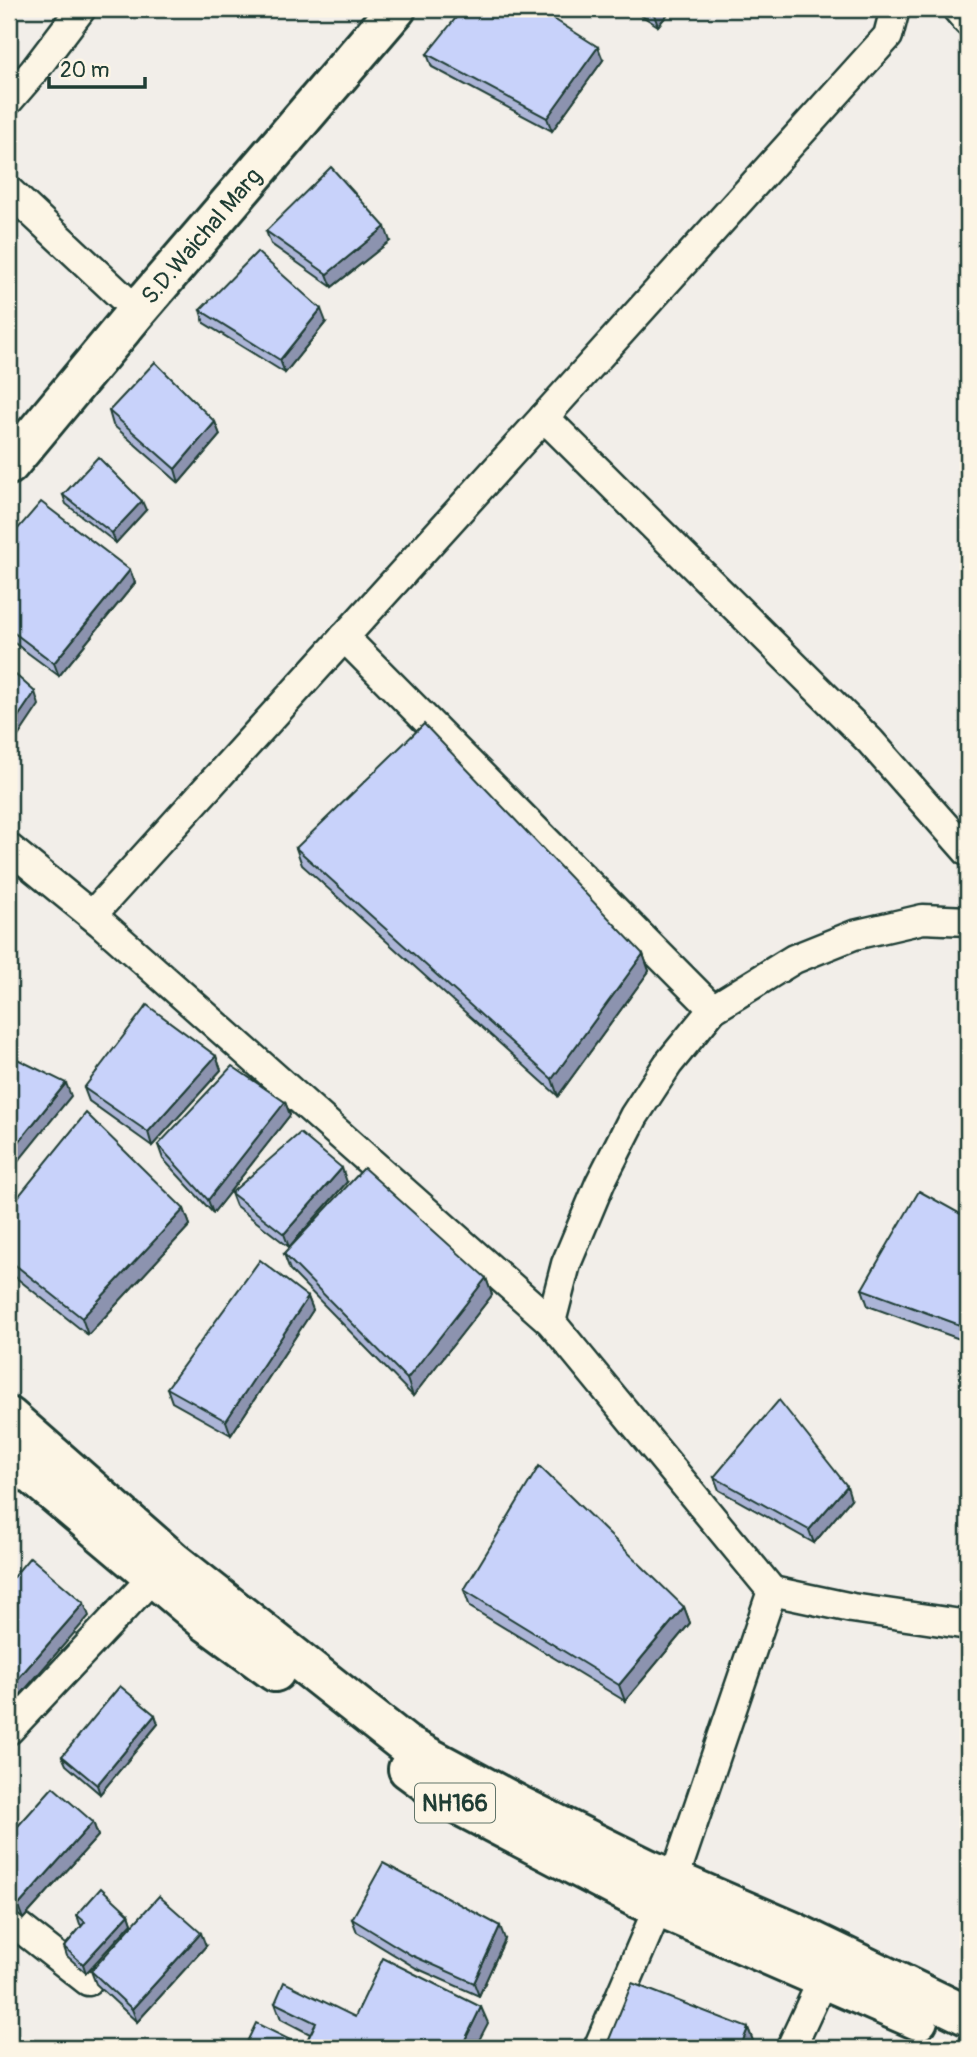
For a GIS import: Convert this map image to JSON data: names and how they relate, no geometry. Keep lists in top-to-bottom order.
{
  "streets": {
    "main road": ["S.D.Waichal Marg", "NH166"]
  },
  "scale_bar": "20 m"
}
